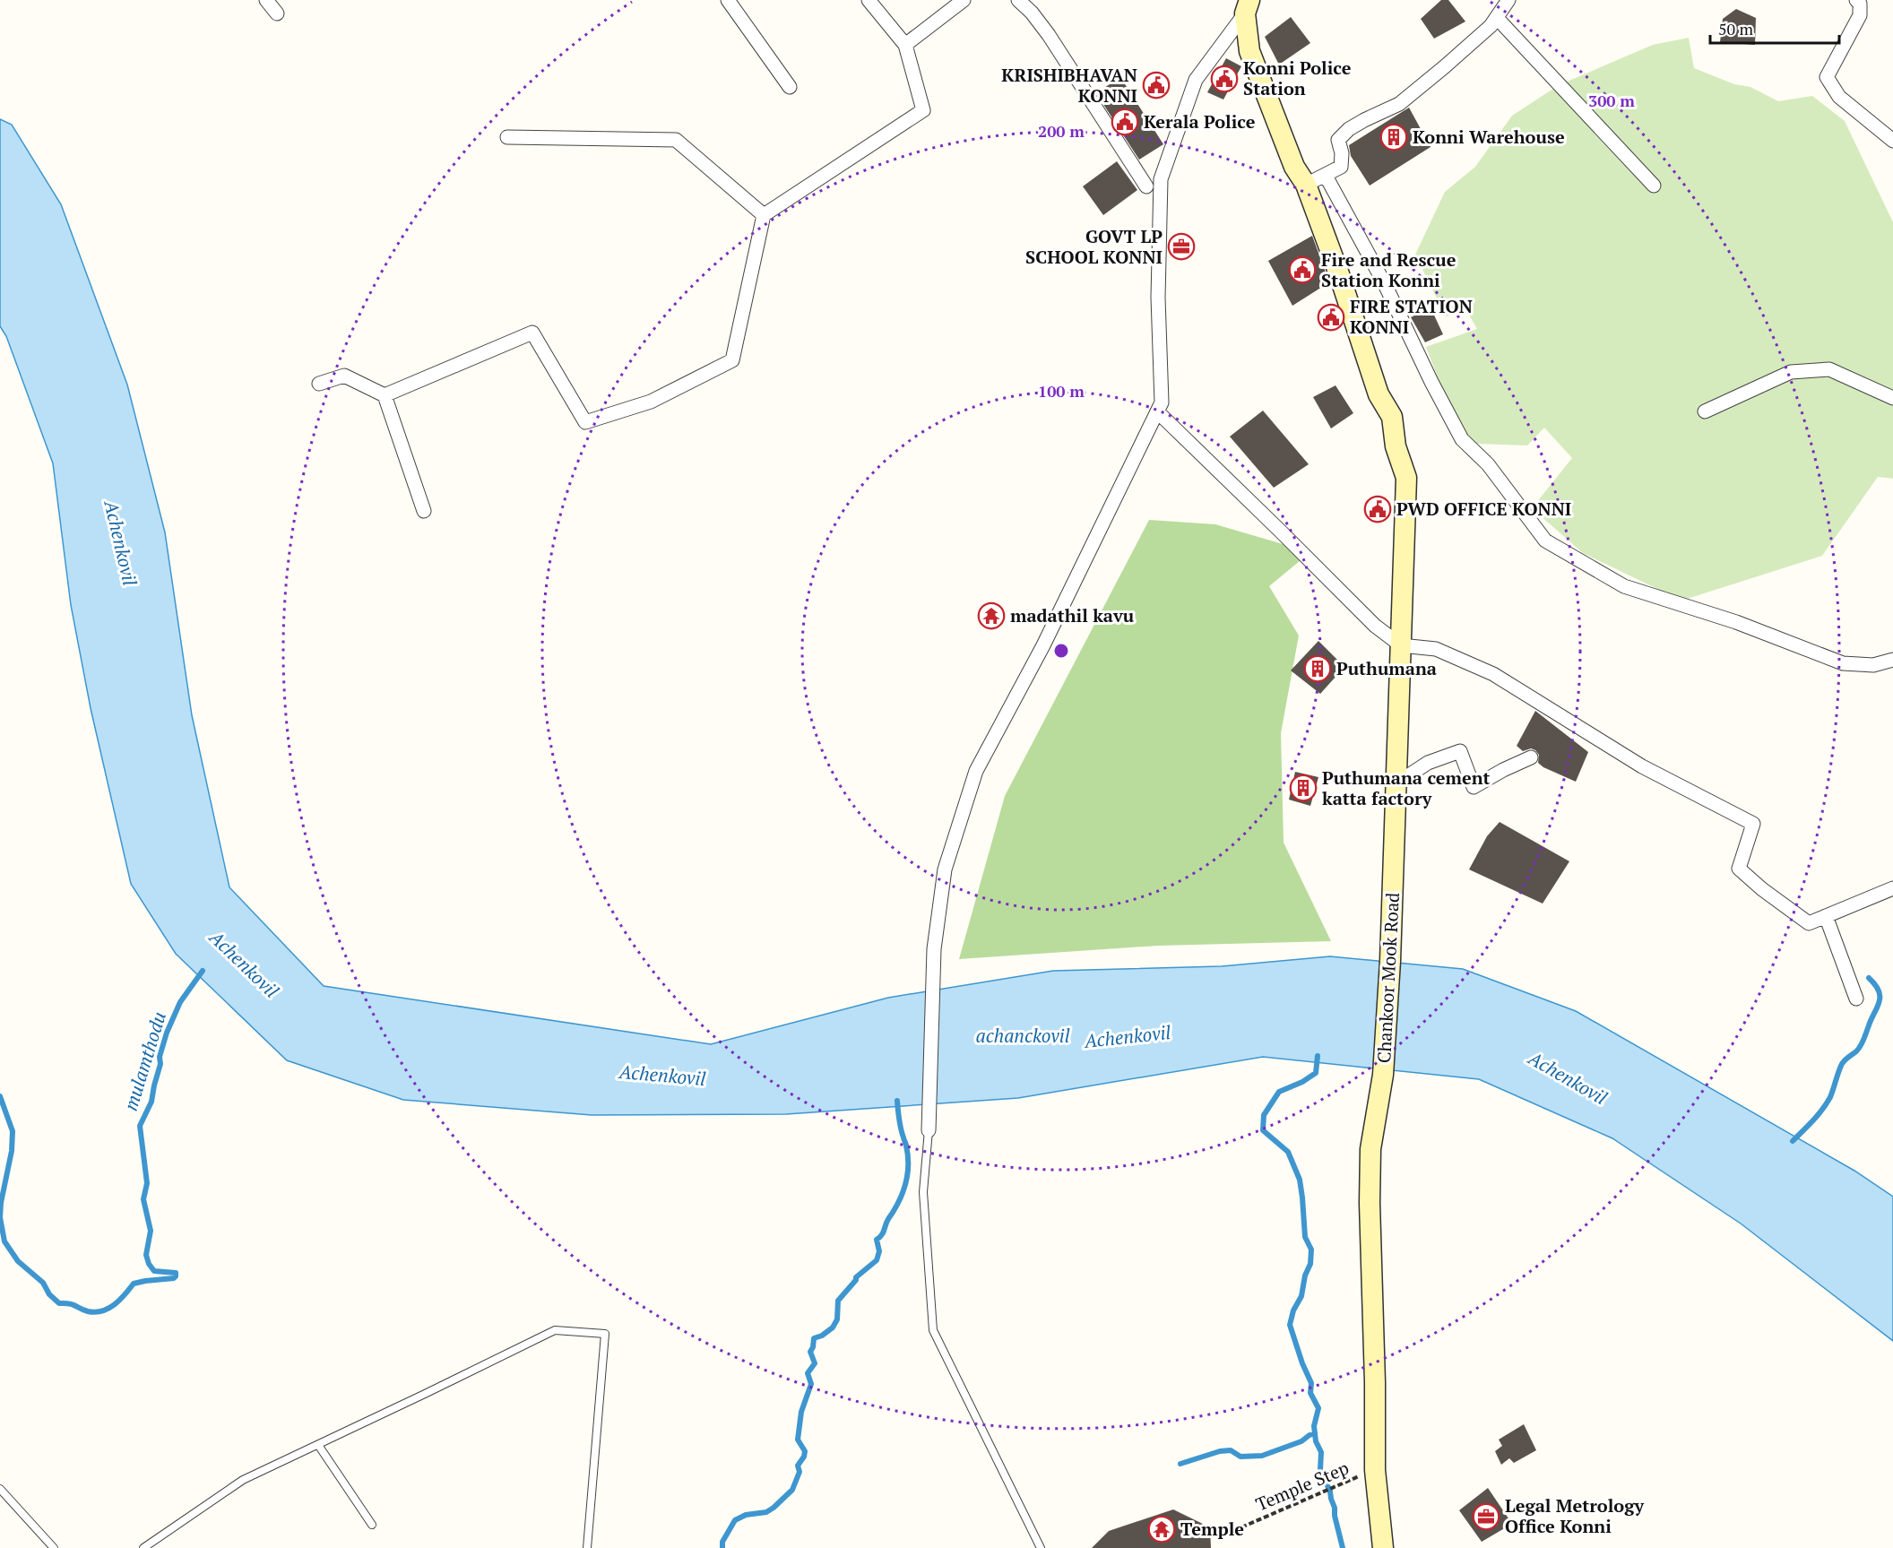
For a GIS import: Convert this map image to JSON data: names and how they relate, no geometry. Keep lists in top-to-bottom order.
{
  "streets": {
    "main road": ["Chankoor Mook Road"],
    "path": ["Temple Step"]
  },
  "crossings": [
    ["Chankoor Mook Road", "Temple Step"]
  ],
  "water": ["Achenkovil", "achanckovil", "mulamthodu"],
  "places": {
    "public building": [
      "Konni Police Station",
      "KRISHIBHAVAN KONNI",
      "Kerala Police",
      "Fire and Rescue Station Konni",
      "FIRE STATION KONNI",
      "PWD OFFICE KONNI"
    ],
    "building": ["Konni Warehouse", "Puthumana", "Puthumana cement katta factory"],
    "office": ["GOVT LP SCHOOL KONNI", "Legal Metrology Office Konni"],
    "temple": ["madathil kavu", "Temple"]
  },
  "scale_bar": "50 m",
  "rings": ["300 m", "200 m", "100 m"]
}
